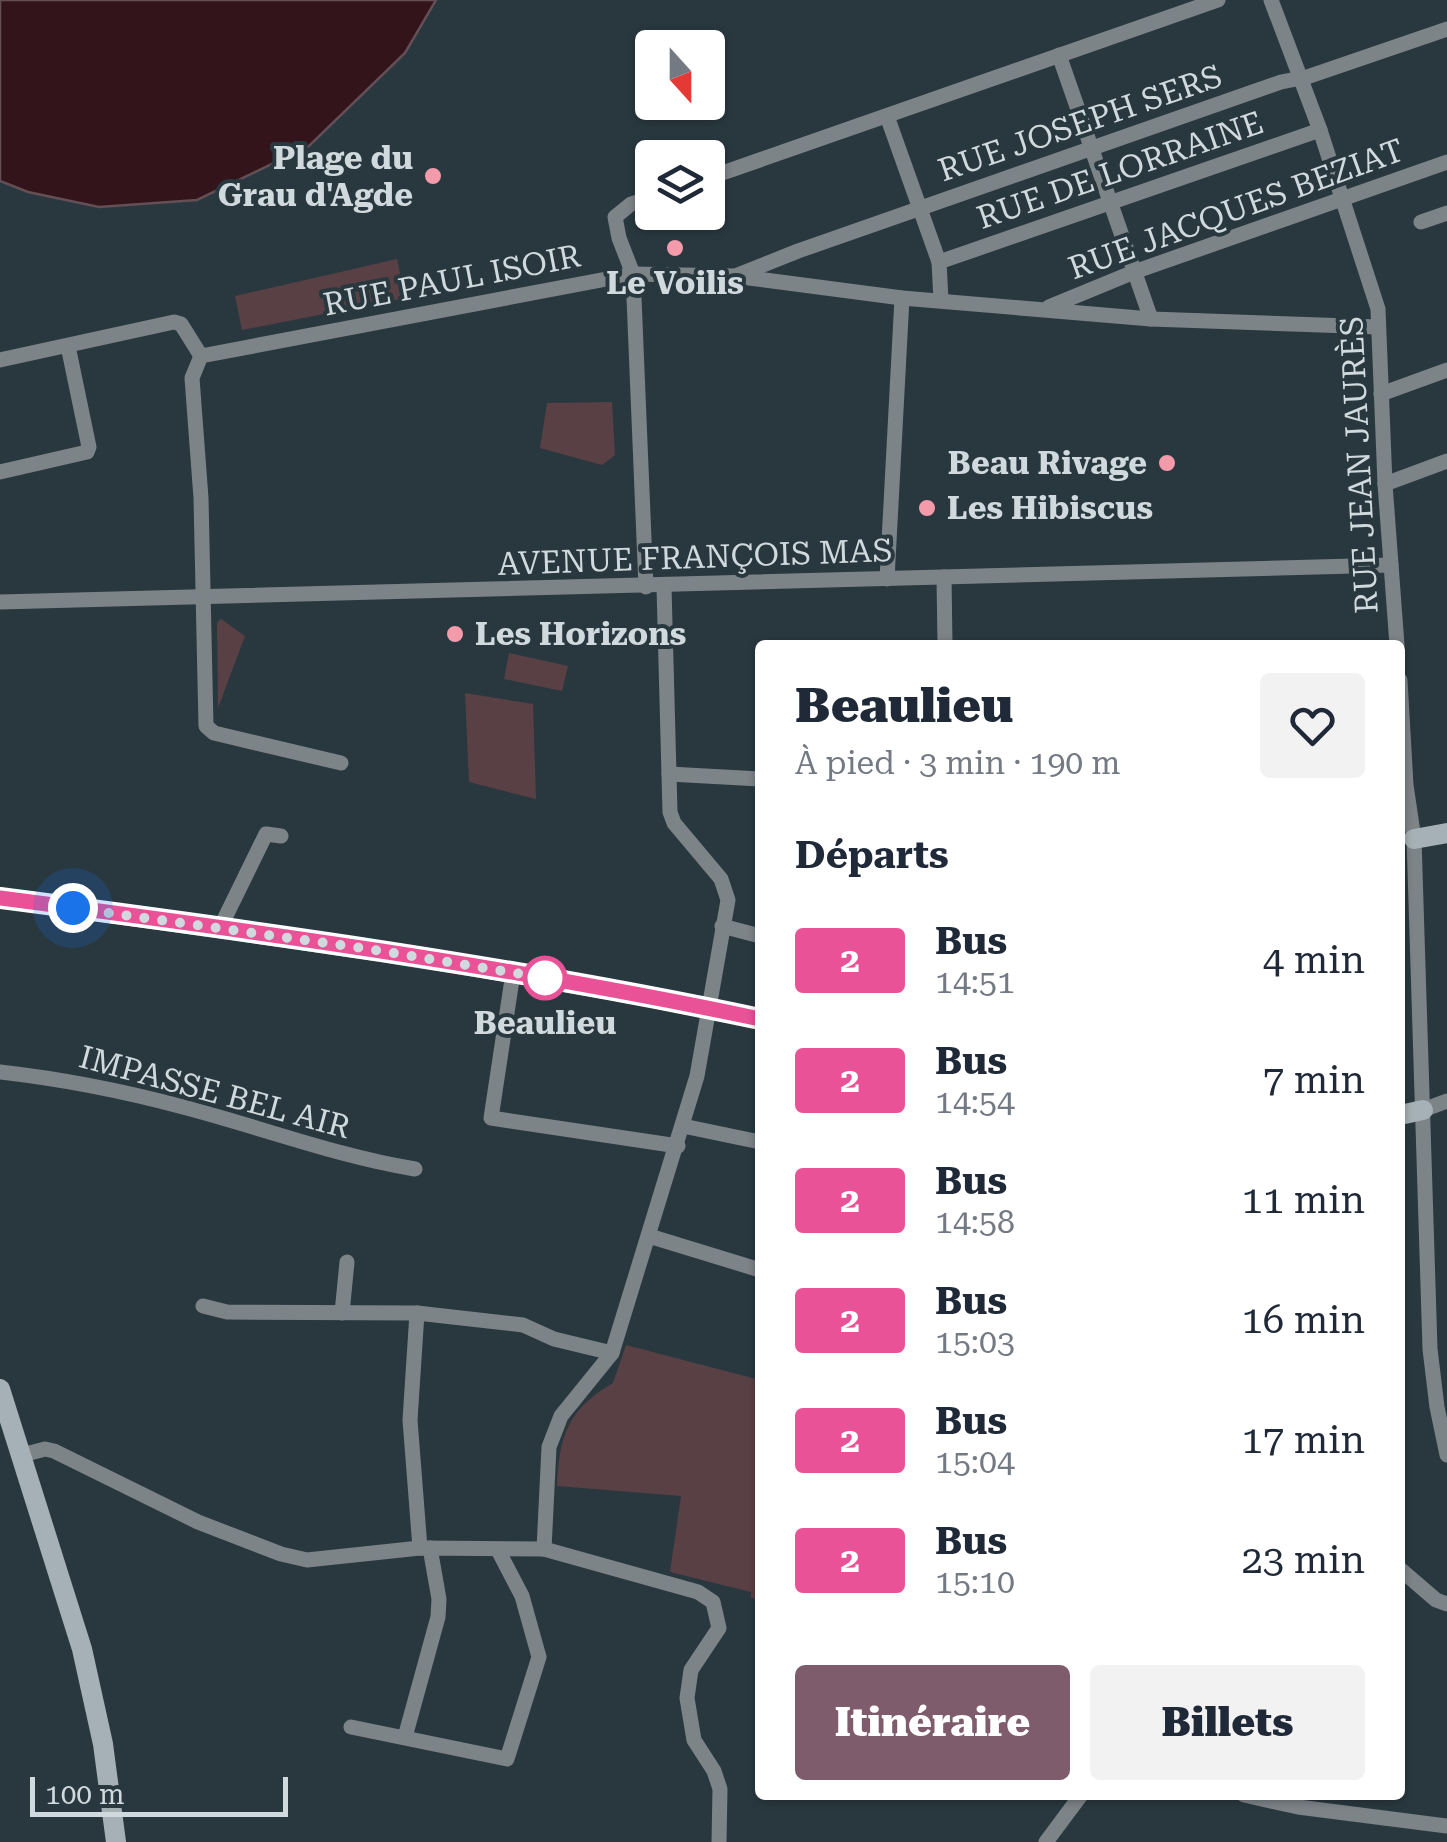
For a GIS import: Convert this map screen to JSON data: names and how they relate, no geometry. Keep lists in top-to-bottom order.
{
  "streets": {
    "street": [
      "RUE JOSEPH SERS",
      "RUE DE LORRAINE",
      "RUE JACQUES BEZIAT",
      "RUE PAUL ISOIR",
      "RUE JEAN JAURÈS",
      "AVENUE FRANÇOIS MAS",
      "IMPASSE BEL AIR"
    ]
  },
  "crossings": [
    ["RUE JOSEPH SERS", "RUE PAUL ISOIR"],
    ["RUE JOSEPH SERS", "RUE JEAN JAURÈS"],
    ["RUE DE LORRAINE", "RUE JEAN JAURÈS"],
    ["RUE JACQUES BEZIAT", "RUE PAUL ISOIR"],
    ["RUE JACQUES BEZIAT", "RUE JEAN JAURÈS"],
    ["RUE PAUL ISOIR", "RUE JEAN JAURÈS"],
    ["RUE JEAN JAURÈS", "AVENUE FRANÇOIS MAS"]
  ],
  "places": [
    "Plage du Grau d'Agde",
    "Le Voilis",
    "Beau Rivage",
    "Les Hibiscus",
    "Les Horizons",
    "Beaulieu"
  ],
  "lines": ["bus line 2"],
  "scale_bar": "100 m",
  "north": "bottom",
  "page": {
    "heading": [
      ["Beaulieu", "À pied · 3 min · 190 m"],
      "Départs"
    ],
    "list": [
      {
        "mark": "2",
        "name": "Bus",
        "note": "14:51",
        "value": "4 min"
      },
      {
        "mark": "2",
        "name": "Bus",
        "note": "14:54",
        "value": "7 min"
      },
      {
        "mark": "2",
        "name": "Bus",
        "note": "14:58",
        "value": "11 min"
      },
      {
        "mark": "2",
        "name": "Bus",
        "note": "15:03",
        "value": "16 min"
      },
      {
        "mark": "2",
        "name": "Bus",
        "note": "15:04",
        "value": "17 min"
      },
      {
        "mark": "2",
        "name": "Bus",
        "note": "15:10",
        "value": "23 min"
      }
    ],
    "buttons": ["Itinéraire", "Billets"],
    "scale": "100 m"
  }
}
